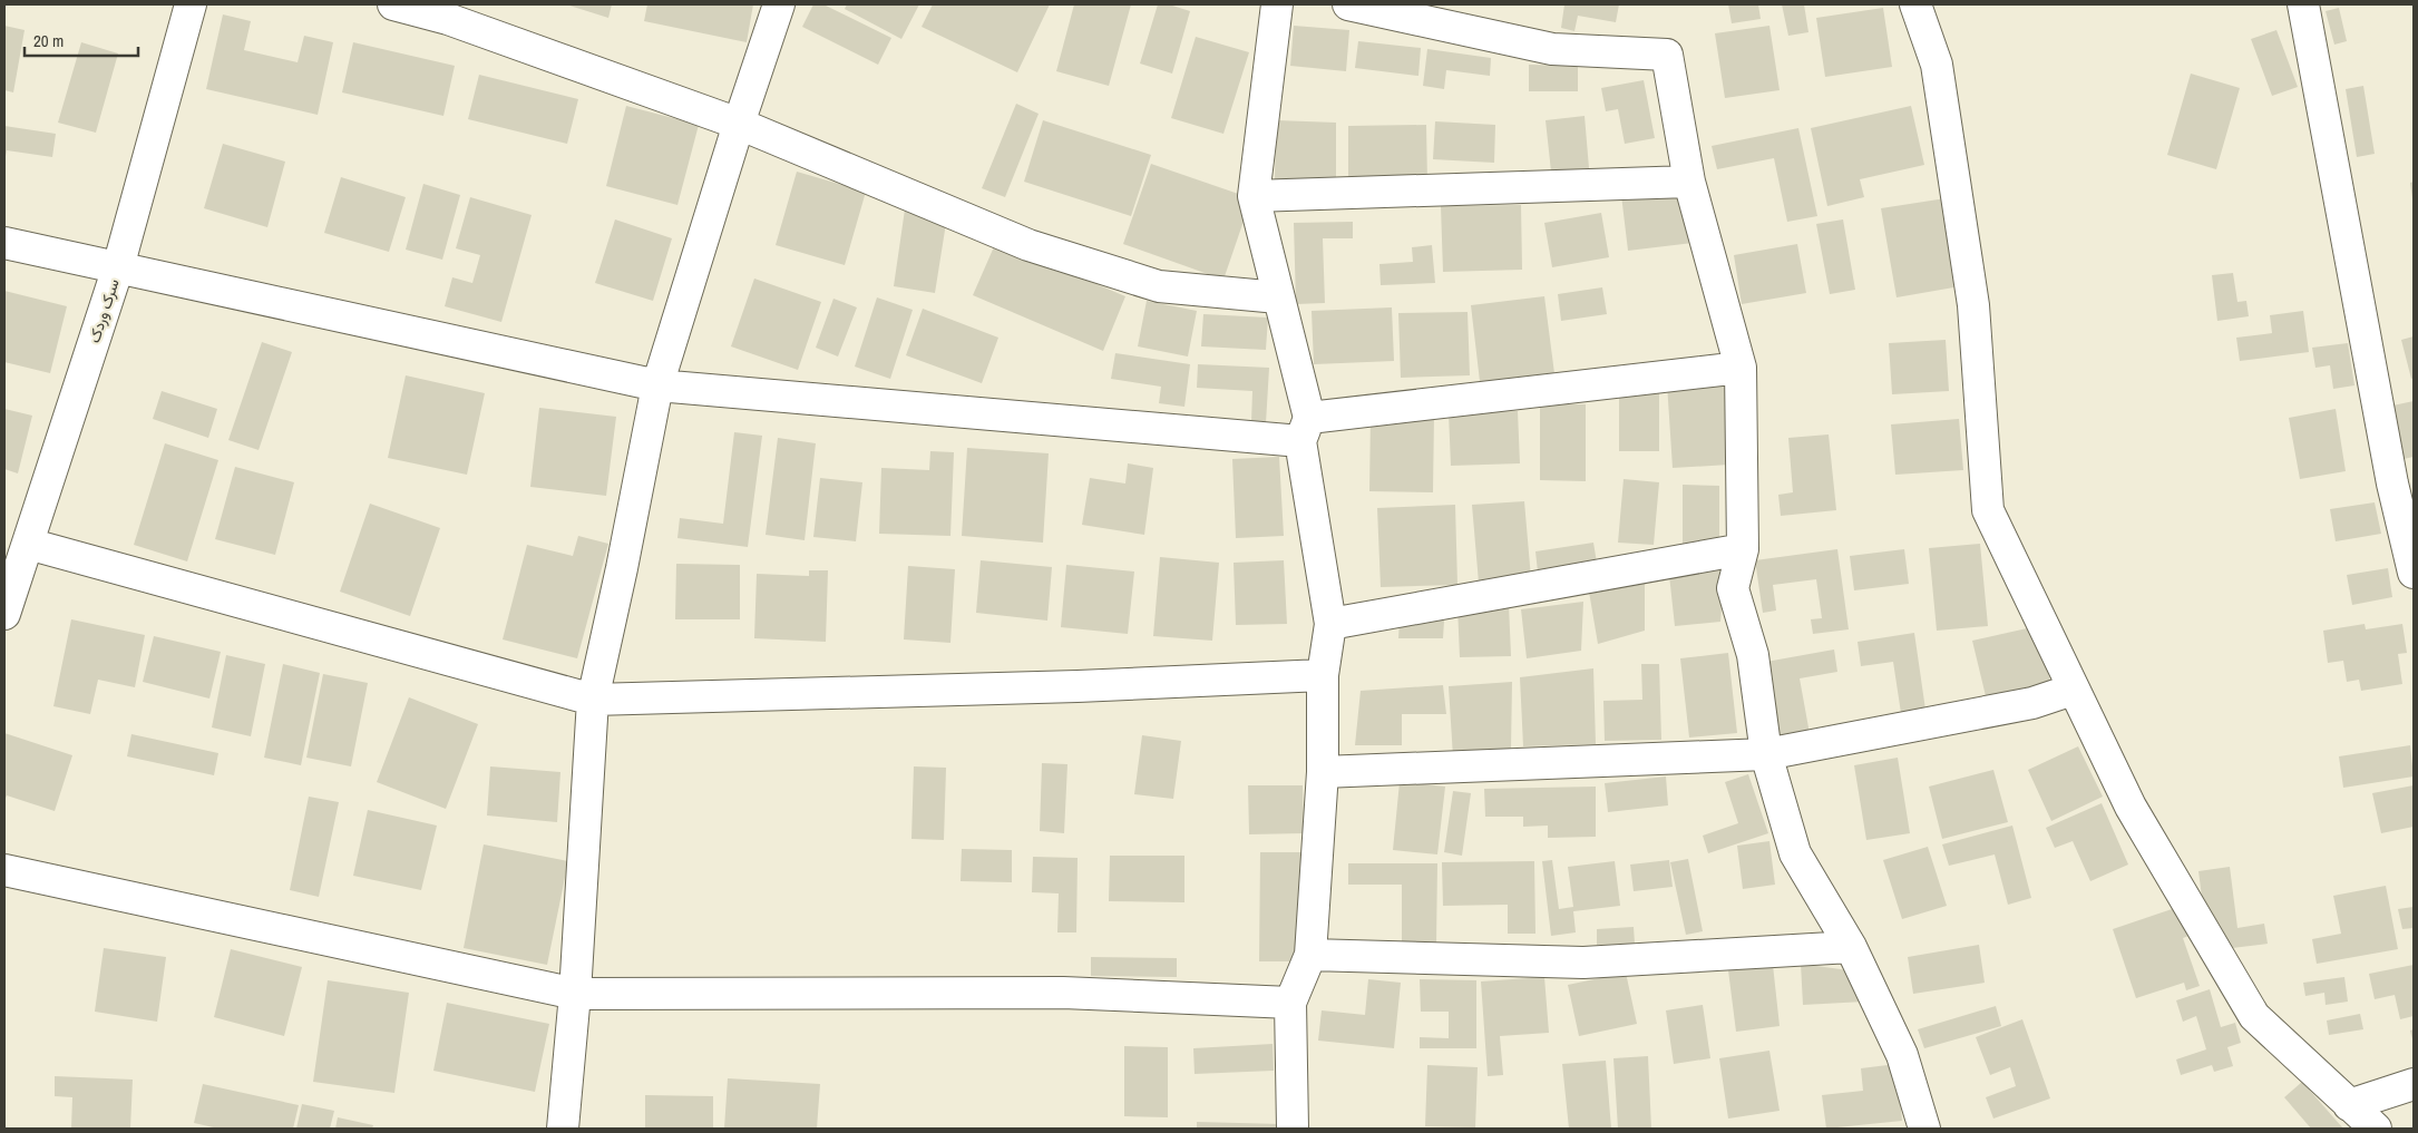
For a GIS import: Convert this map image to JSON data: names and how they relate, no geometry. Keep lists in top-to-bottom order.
{
  "streets": {
    "street": ["سرک وردک"]
  },
  "scale_bar": "20 m"
}
